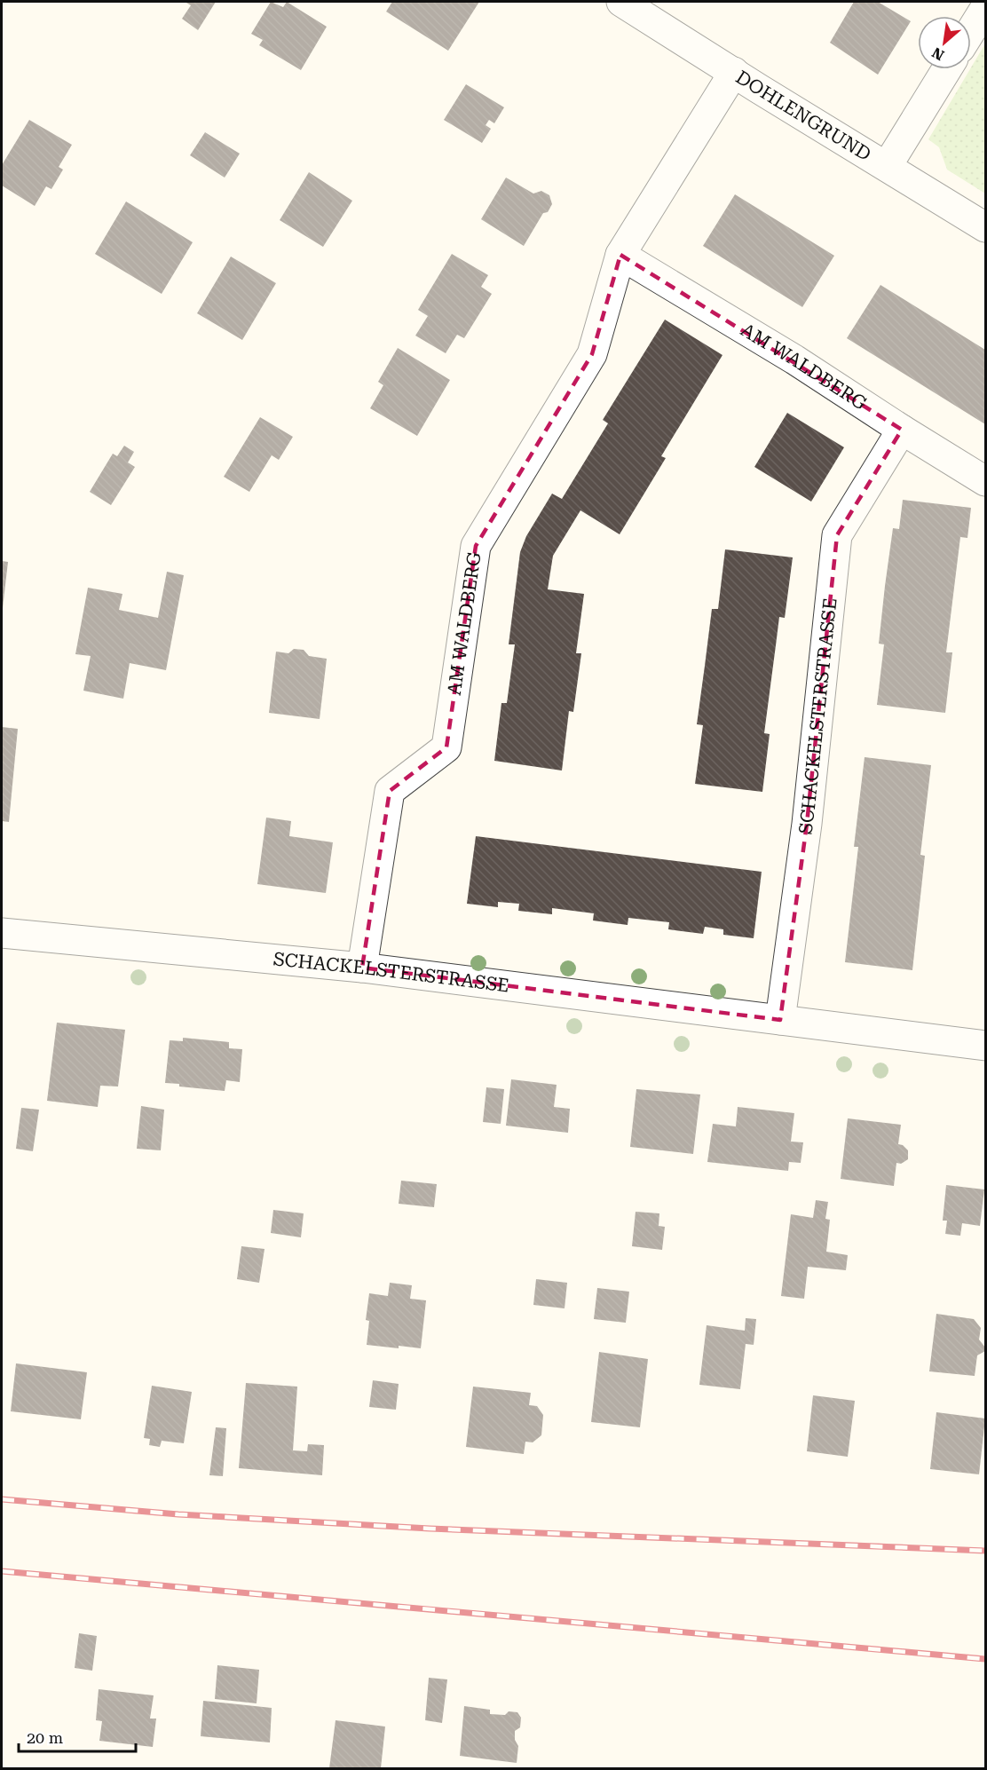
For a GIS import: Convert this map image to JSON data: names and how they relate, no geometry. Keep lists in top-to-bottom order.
{
  "streets": {
    "street": ["DOHLENGRUND", "AM WALDBERG", "SCHACKELSTERSTRASSE"]
  },
  "crossings": [
    ["DOHLENGRUND", "AM WALDBERG"],
    ["AM WALDBERG", "SCHACKELSTERSTRASSE"]
  ],
  "scale_bar": "20 m",
  "north": "bottom left"
}
